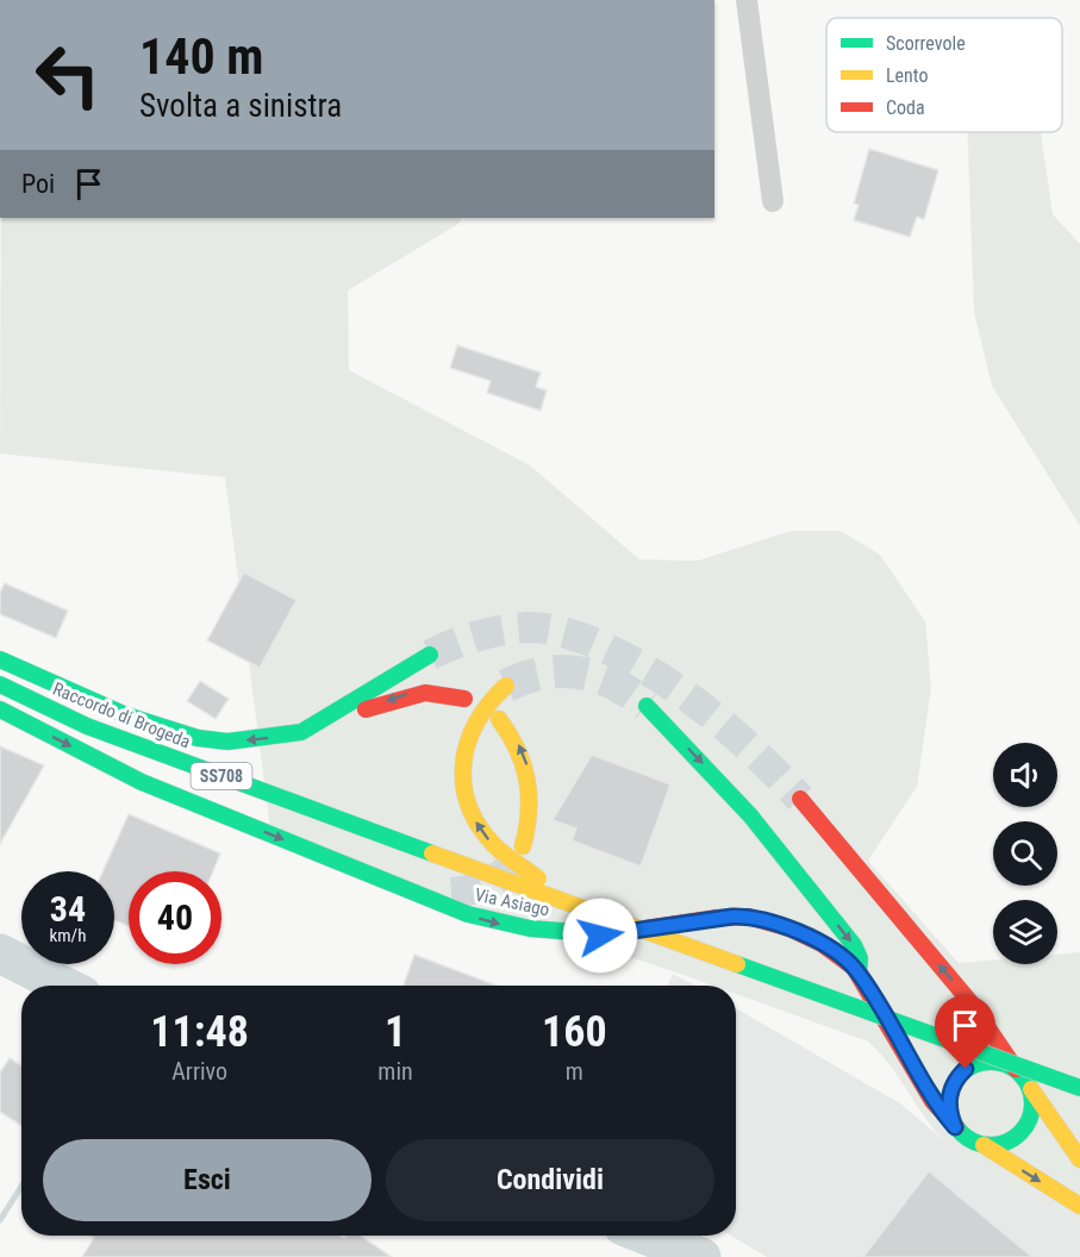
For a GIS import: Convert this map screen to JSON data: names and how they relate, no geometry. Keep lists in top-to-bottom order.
{
  "streets": {
    "street": ["Raccordo di Brogeda", "SS708", "Via Asiago"]
  },
  "crossings": [
    ["Raccordo di Brogeda", "SS708"],
    ["SS708", "Via Asiago"]
  ],
  "legend": ["Scorrevole", "Lento", "Coda"],
  "page": {
    "turn": ["140 m", "Svolta a sinistra"],
    "then": "Poi",
    "speed": "34 km/h",
    "limit": "40",
    "eta": [
      "11:48",
      "Arrivo",
      "1",
      "min",
      "160",
      "m"
    ],
    "buttons": ["Esci", "Condividi"]
  }
}
